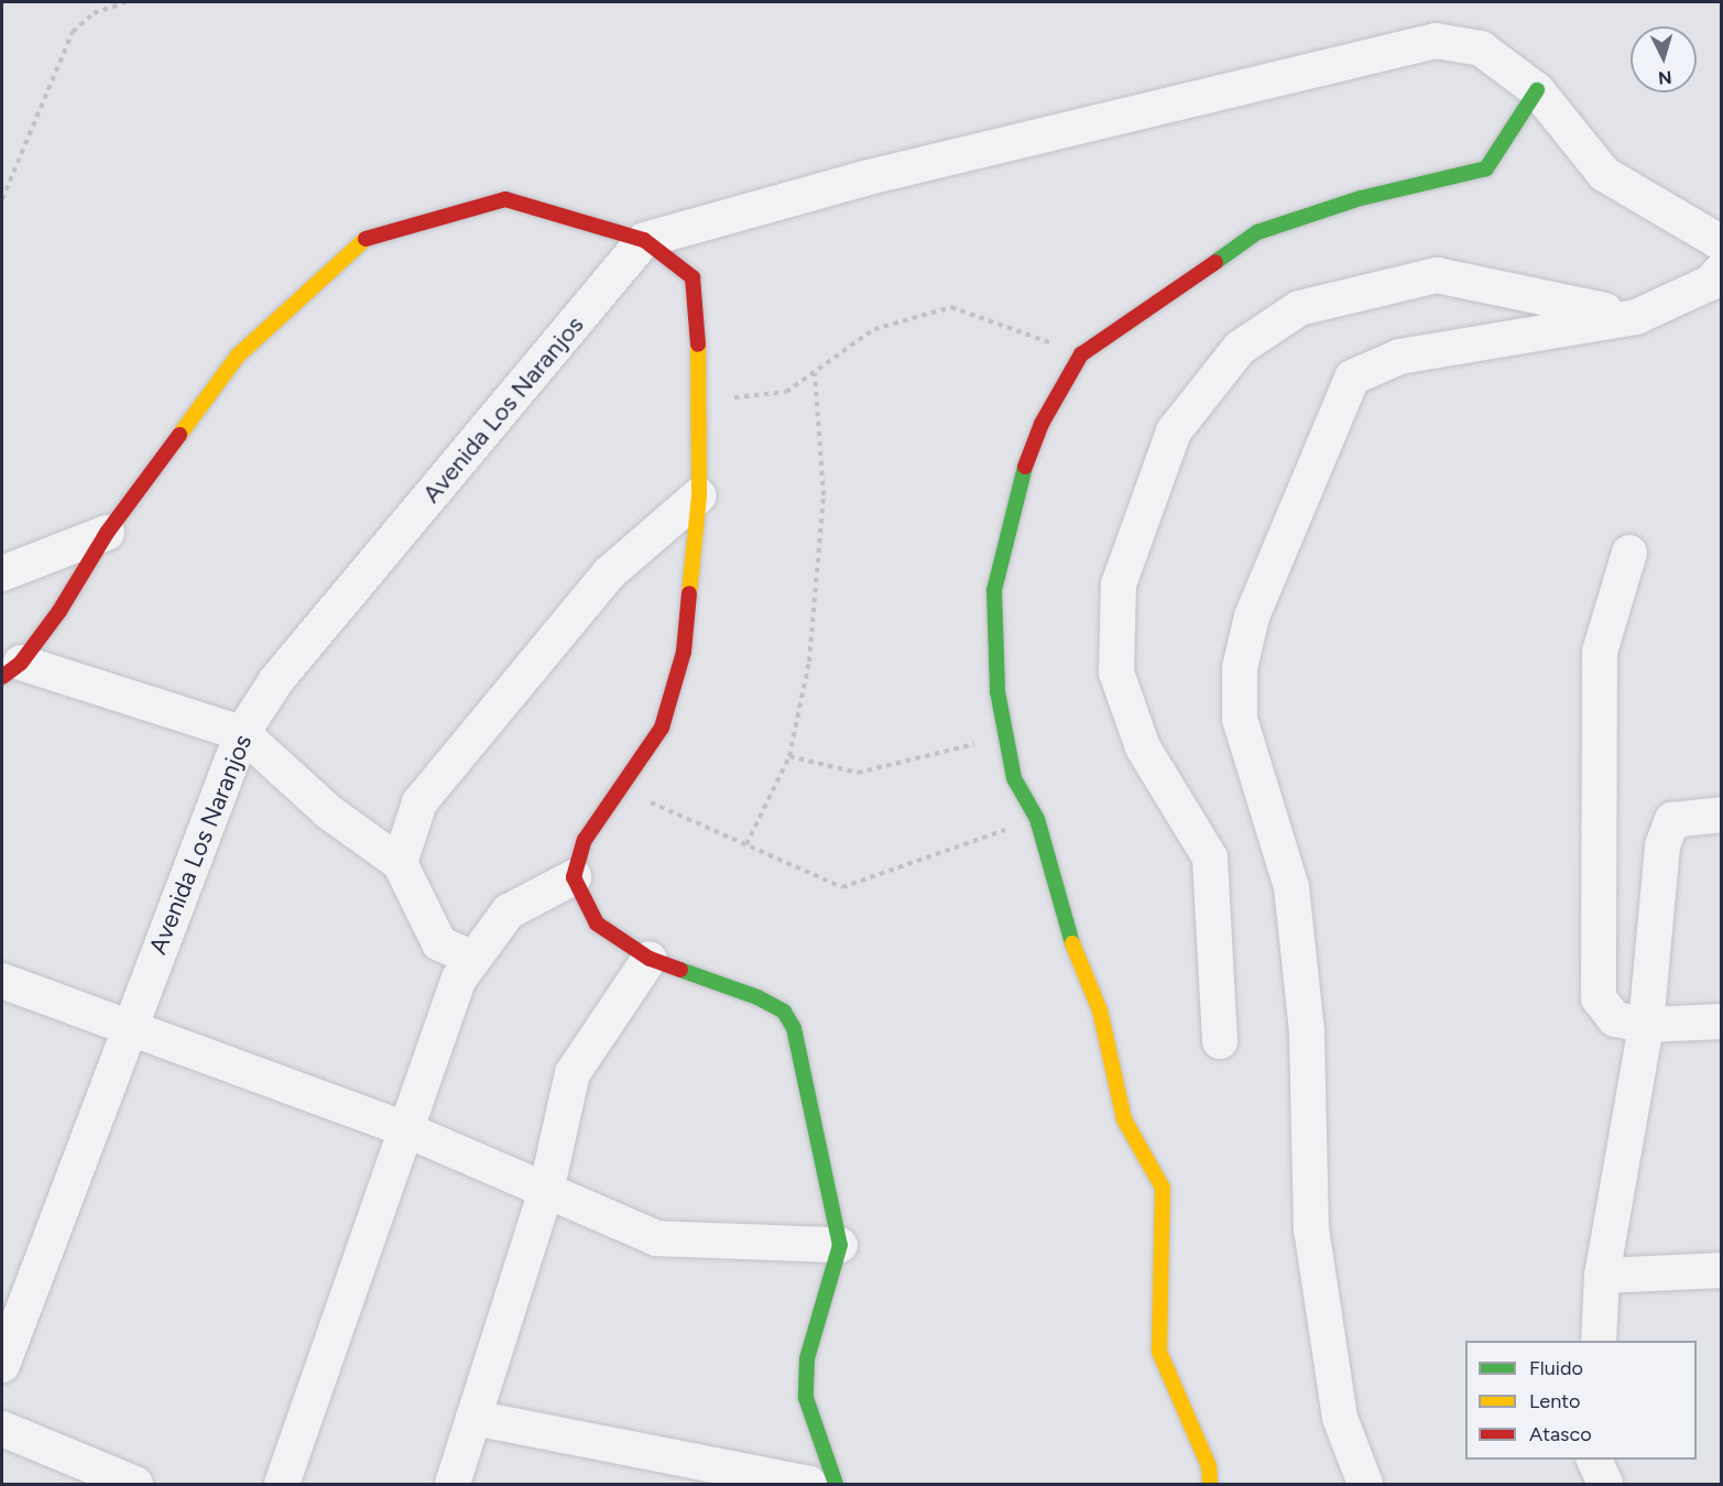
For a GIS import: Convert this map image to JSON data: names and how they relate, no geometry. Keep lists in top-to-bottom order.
{
  "streets": {
    "street": ["Avenida Los Naranjos"]
  },
  "legend": ["Fluido", "Lento", "Atasco"],
  "north": "bottom"
}
